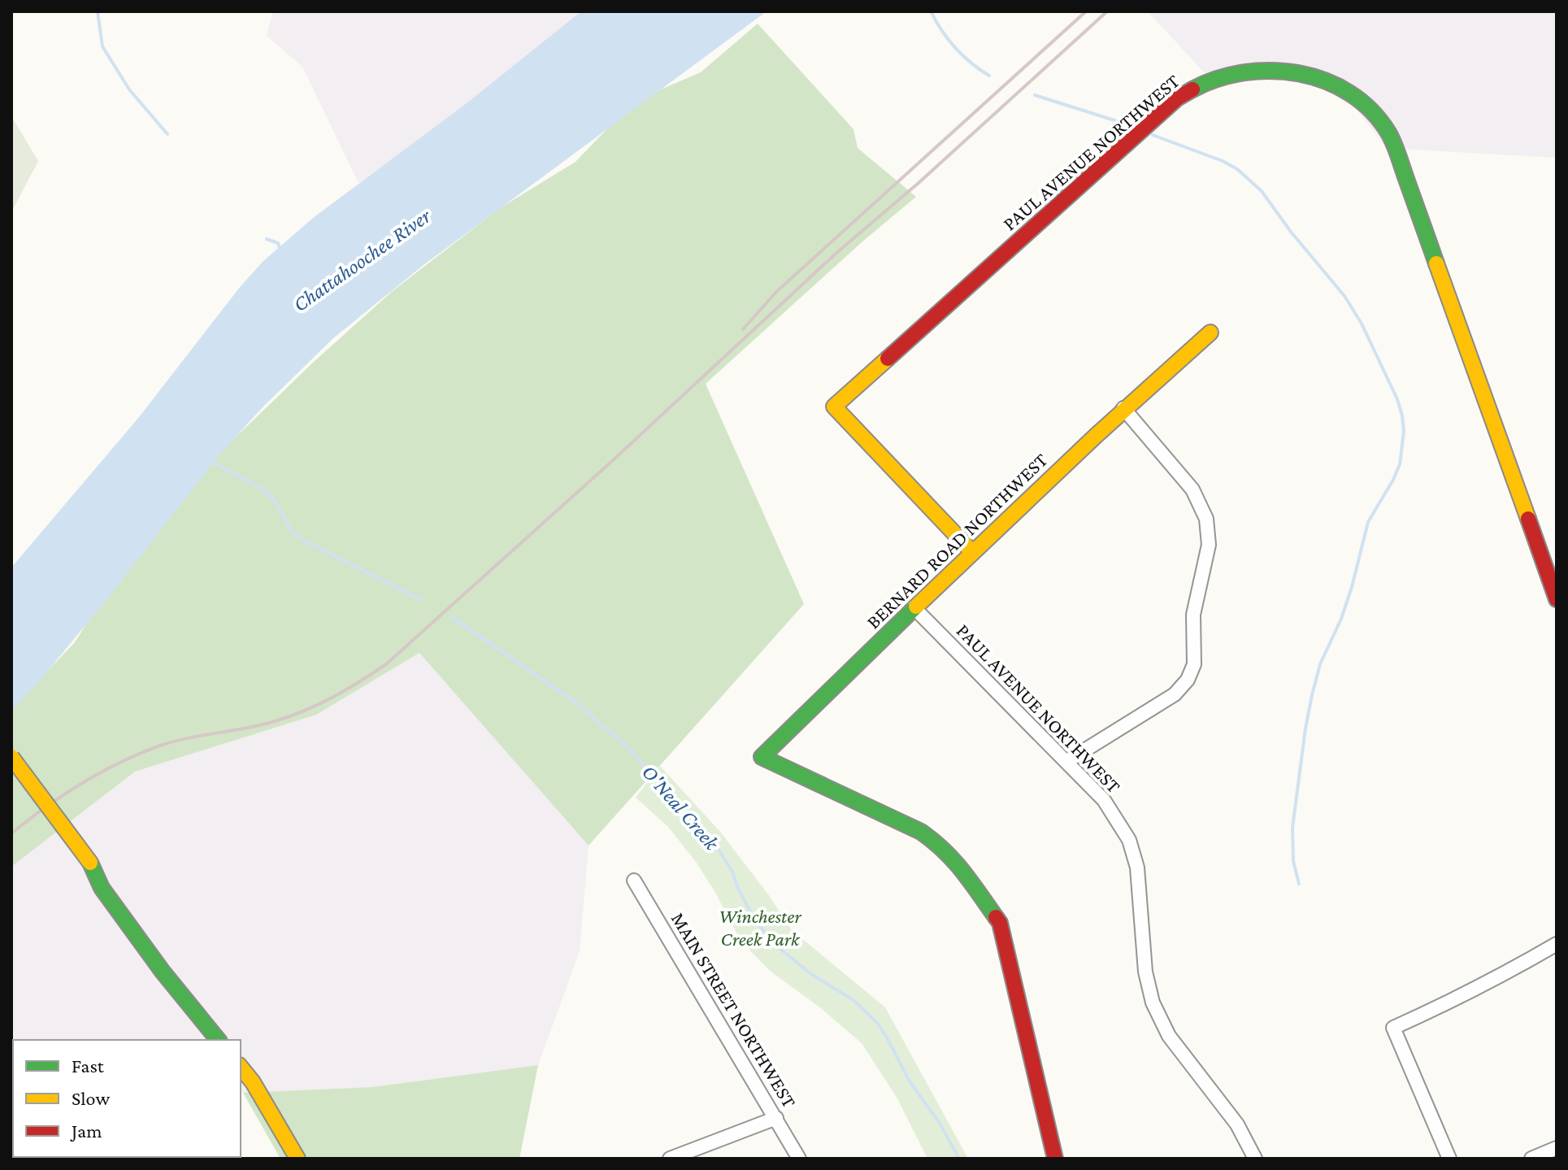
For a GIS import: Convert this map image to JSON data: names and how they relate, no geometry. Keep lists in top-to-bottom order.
{
  "streets": {
    "street": ["PAUL AVENUE NORTHWEST", "BERNARD ROAD NORTHWEST", "MAIN STREET NORTHWEST"]
  },
  "crossings": [
    ["PAUL AVENUE NORTHWEST", "BERNARD ROAD NORTHWEST"]
  ],
  "water": ["Chattahoochee River", "O'Neal Creek"],
  "parks": ["Winchester Creek Park"],
  "legend": ["Fast", "Slow", "Jam"]
}
